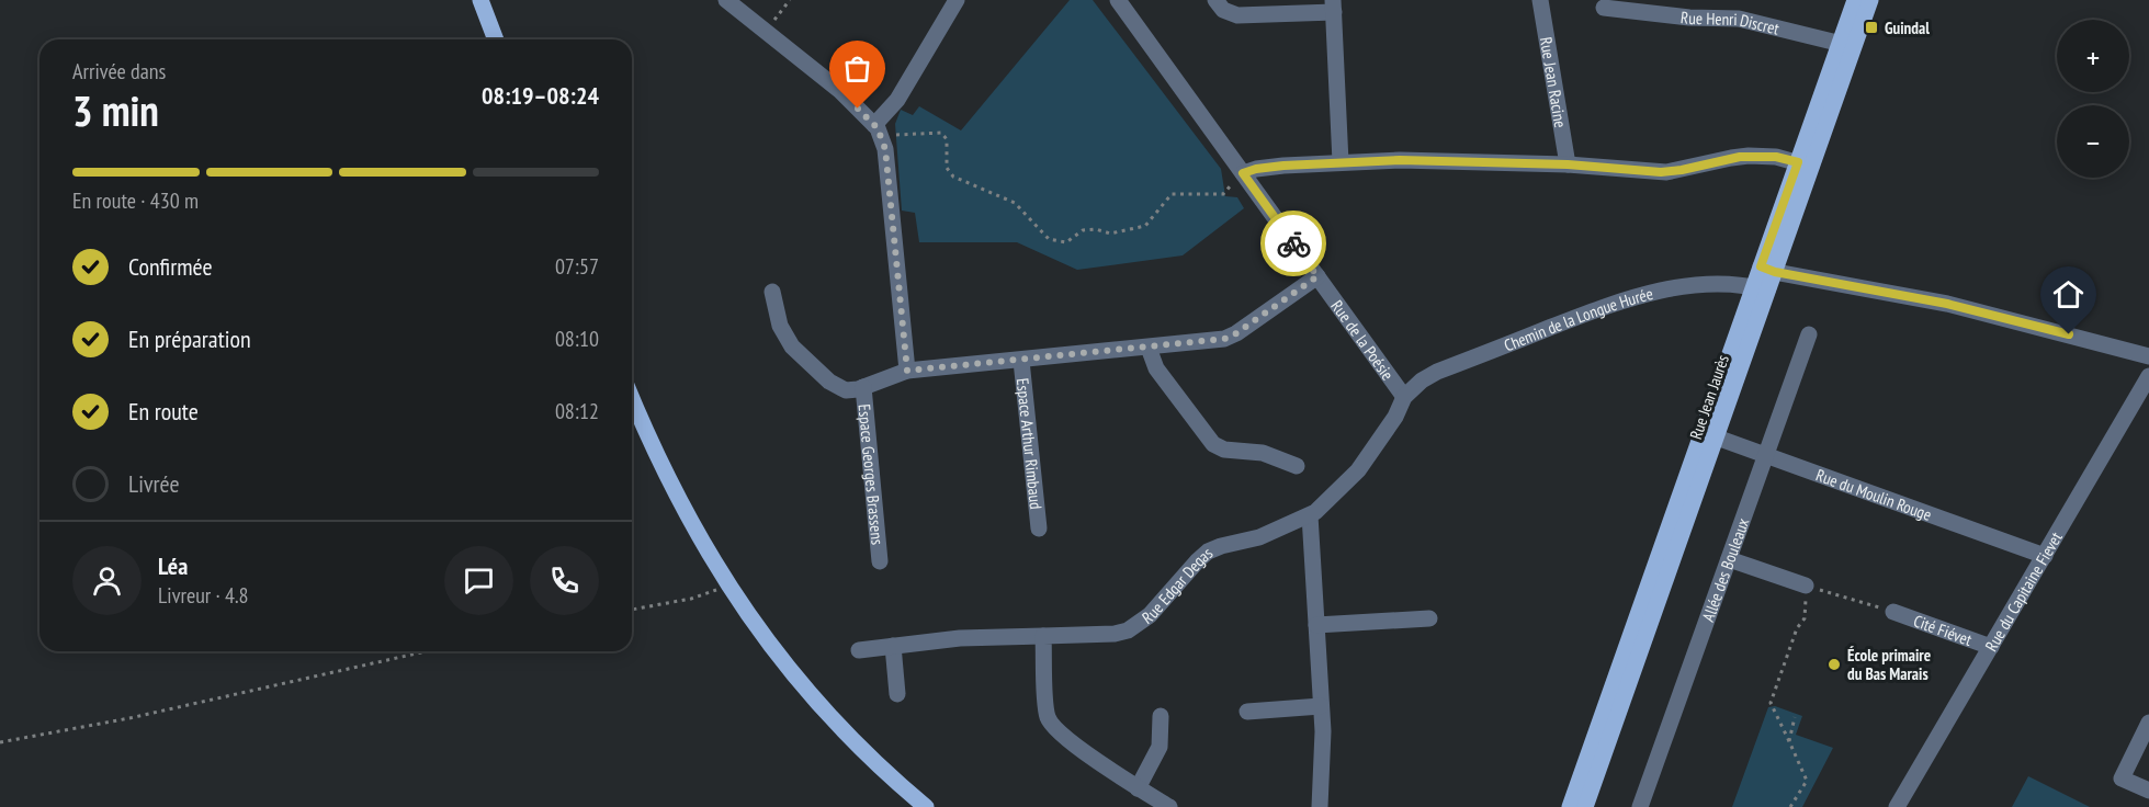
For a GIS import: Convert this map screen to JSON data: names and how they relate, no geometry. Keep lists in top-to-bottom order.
{
  "streets": {
    "main road": ["Rue Jean Jaurès"],
    "street": [
      "Rue Henri Discret",
      "Rue Jean Racine",
      "Chemin de la Longue Hurée",
      "Rue de la Poésie",
      "Espace Arthur Rimbaud",
      "Espace Georges Brassens",
      "Rue du Moulin Rouge",
      "Allée des Bouleaux",
      "Rue Edgar Degas",
      "Rue du Capitaine Fievet",
      "Cité Fiévet"
    ]
  },
  "crossings": [
    ["Rue Henri Discret", "Rue Jean Jaurès"],
    ["Chemin de la Longue Hurée", "Rue de la Poésie"],
    ["Chemin de la Longue Hurée", "Rue Jean Jaurès"],
    ["Rue de la Poésie", "Rue Edgar Degas"],
    ["Rue Jean Jaurès", "Rue du Moulin Rouge"],
    ["Rue du Moulin Rouge", "Allée des Bouleaux"],
    ["Rue du Moulin Rouge", "Rue du Capitaine Fievet"],
    ["Rue du Capitaine Fievet", "Cité Fiévet"]
  ],
  "places": {
    "transit": ["Guindal"],
    "other": ["École primaire du Bas Marais"]
  },
  "page": {
    "map_buttons": ["+", "−"],
    "heading": ["3 min", "Arrivée dans", "08:19–08:24"],
    "panel": ["Léa", "Livreur · 4.8"],
    "bar": "En route · 430 m",
    "list": [
      ["Confirmée", "07:57"],
      ["En préparation", "08:10"],
      ["En route", "08:12"],
      "Livrée"
    ]
  }
}
